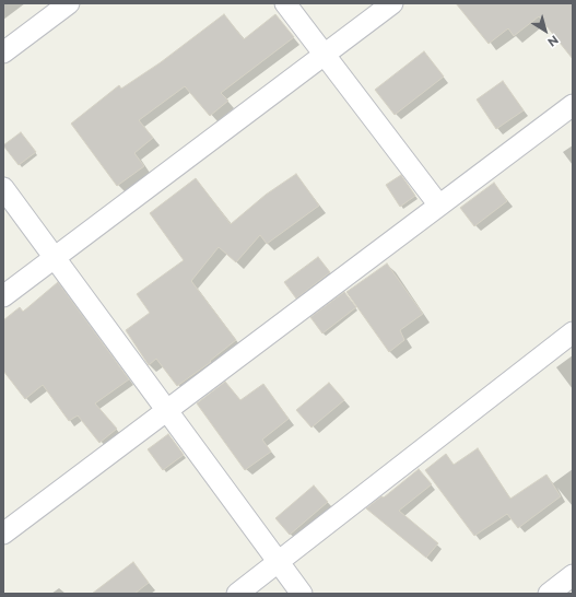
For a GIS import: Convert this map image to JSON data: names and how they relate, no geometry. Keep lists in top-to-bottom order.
{
  "north": "bottom right"
}
